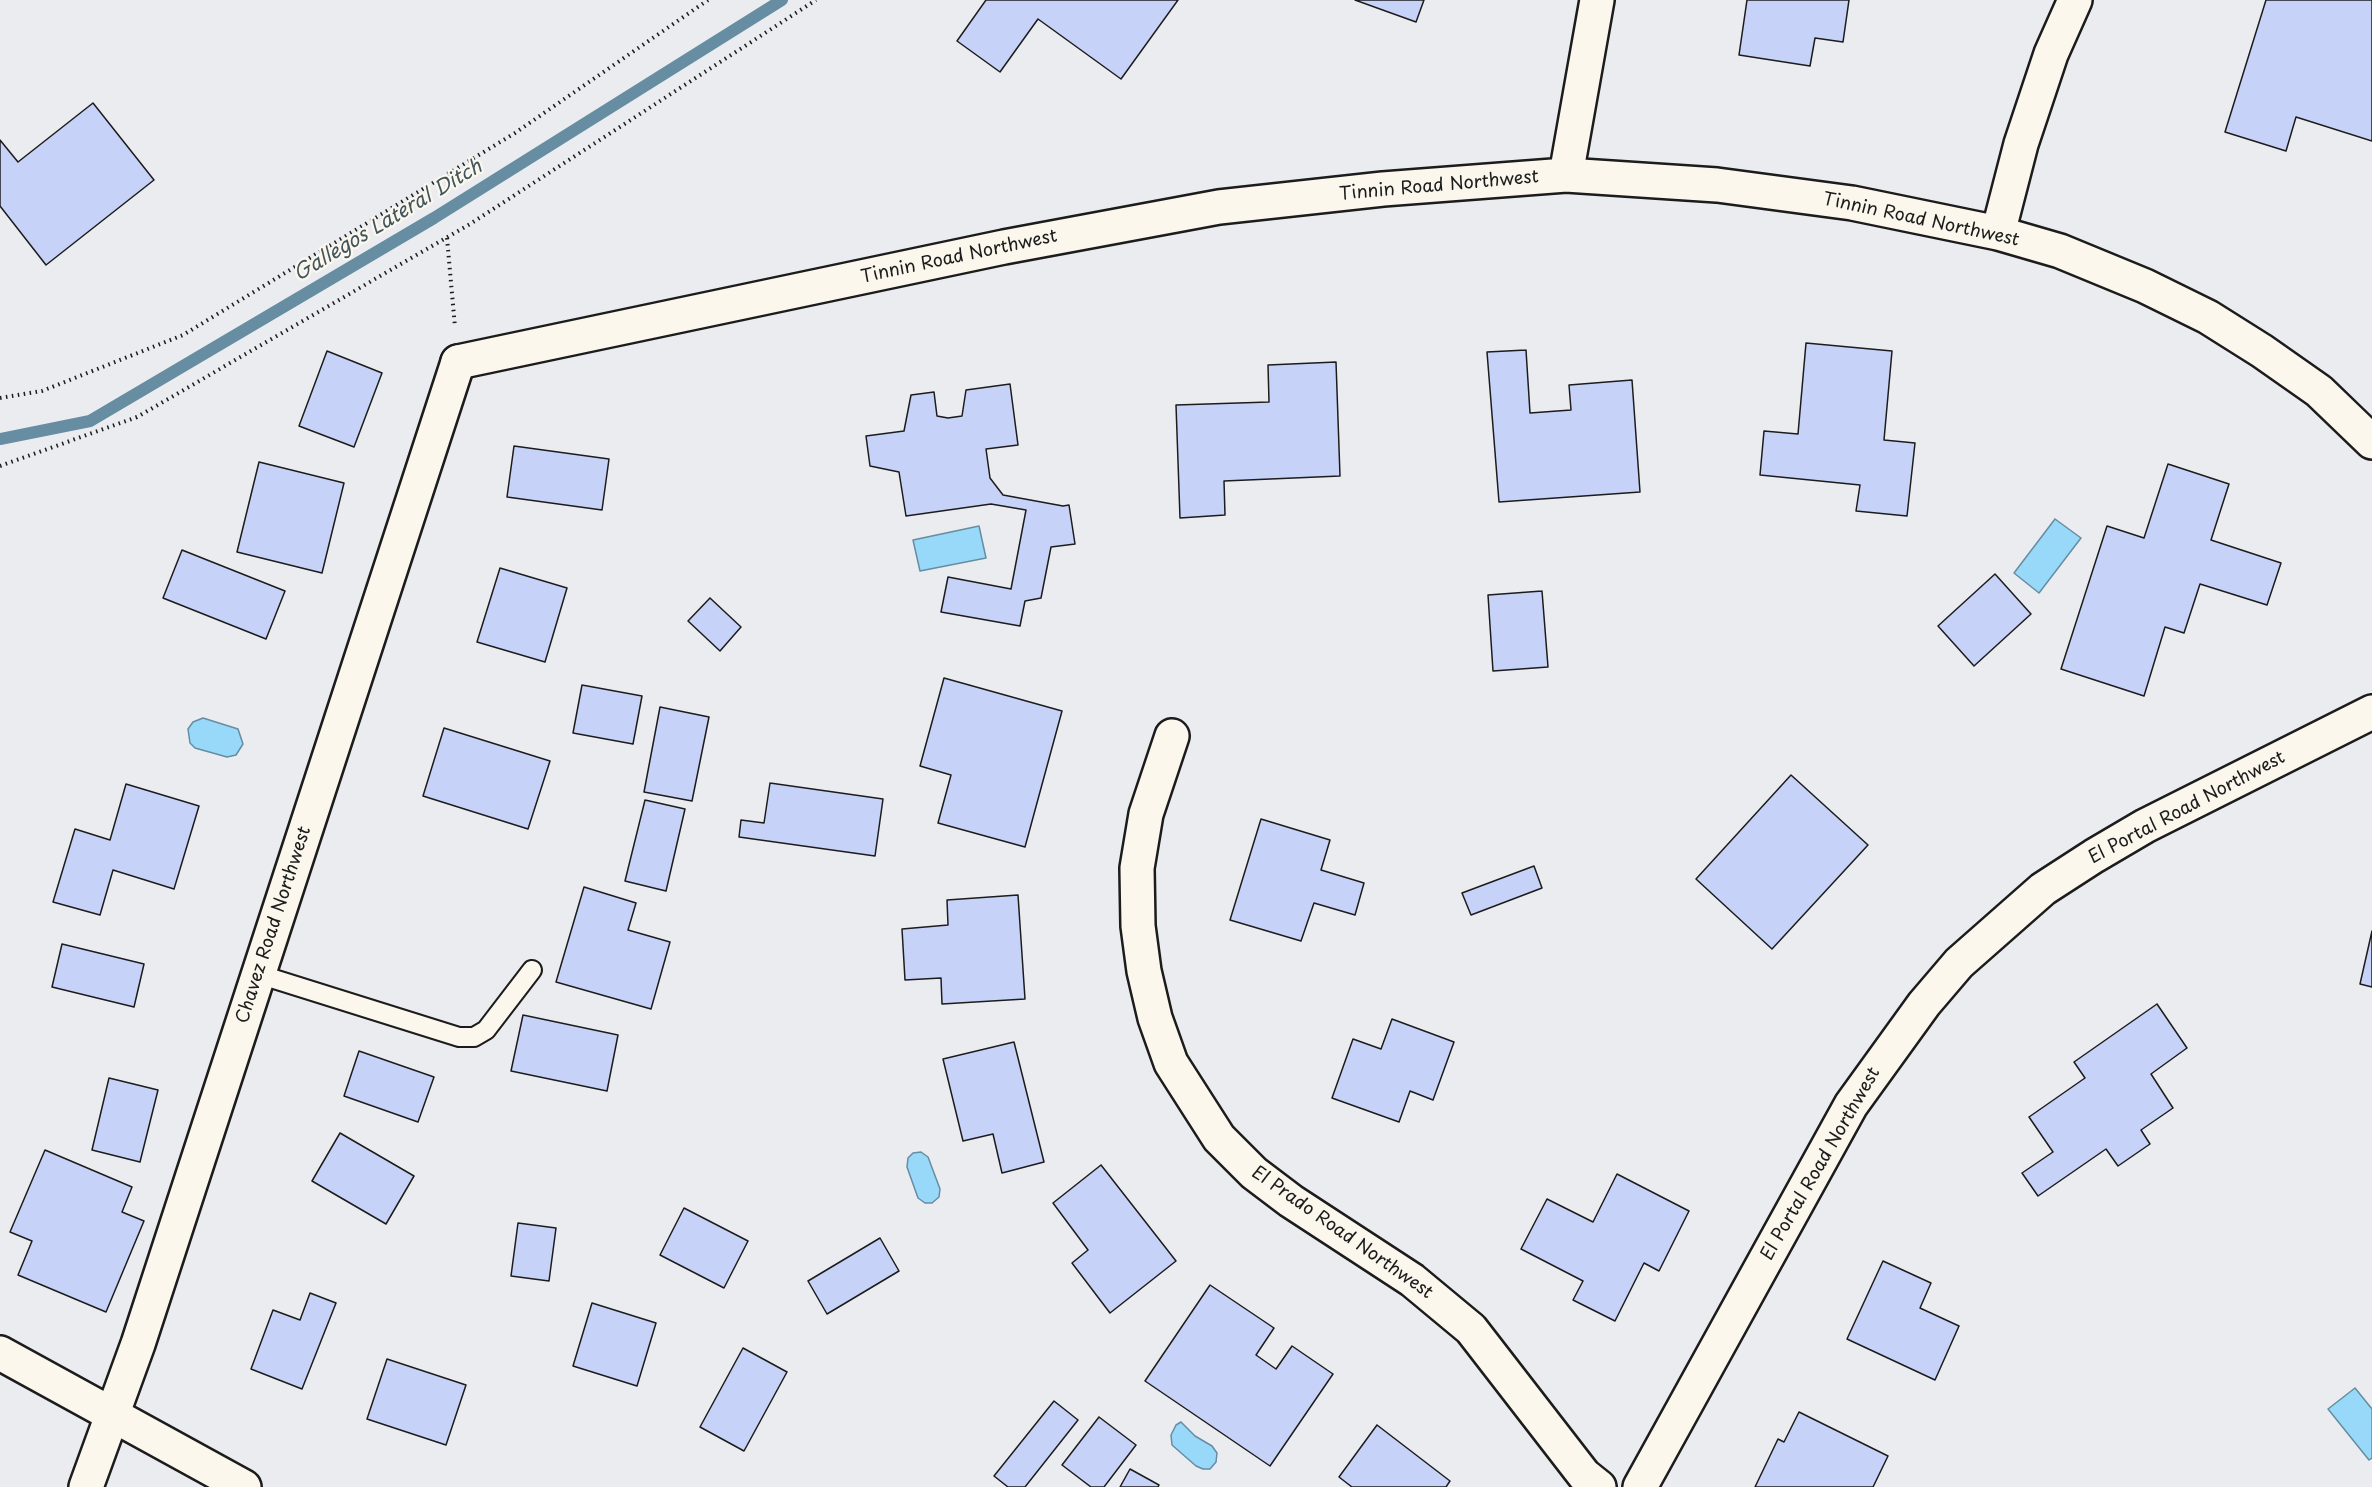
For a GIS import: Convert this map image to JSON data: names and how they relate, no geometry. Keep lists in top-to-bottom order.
{
  "streets": {
    "street": [
      "Tinnin Road Northwest",
      "El Portal Road Northwest",
      "Chavez Road Northwest",
      "El Prado Road Northwest"
    ]
  },
  "crossings": [
    ["Tinnin Road Northwest", "Chavez Road Northwest"]
  ],
  "water": ["Gallegos Lateral Ditch"]
}
